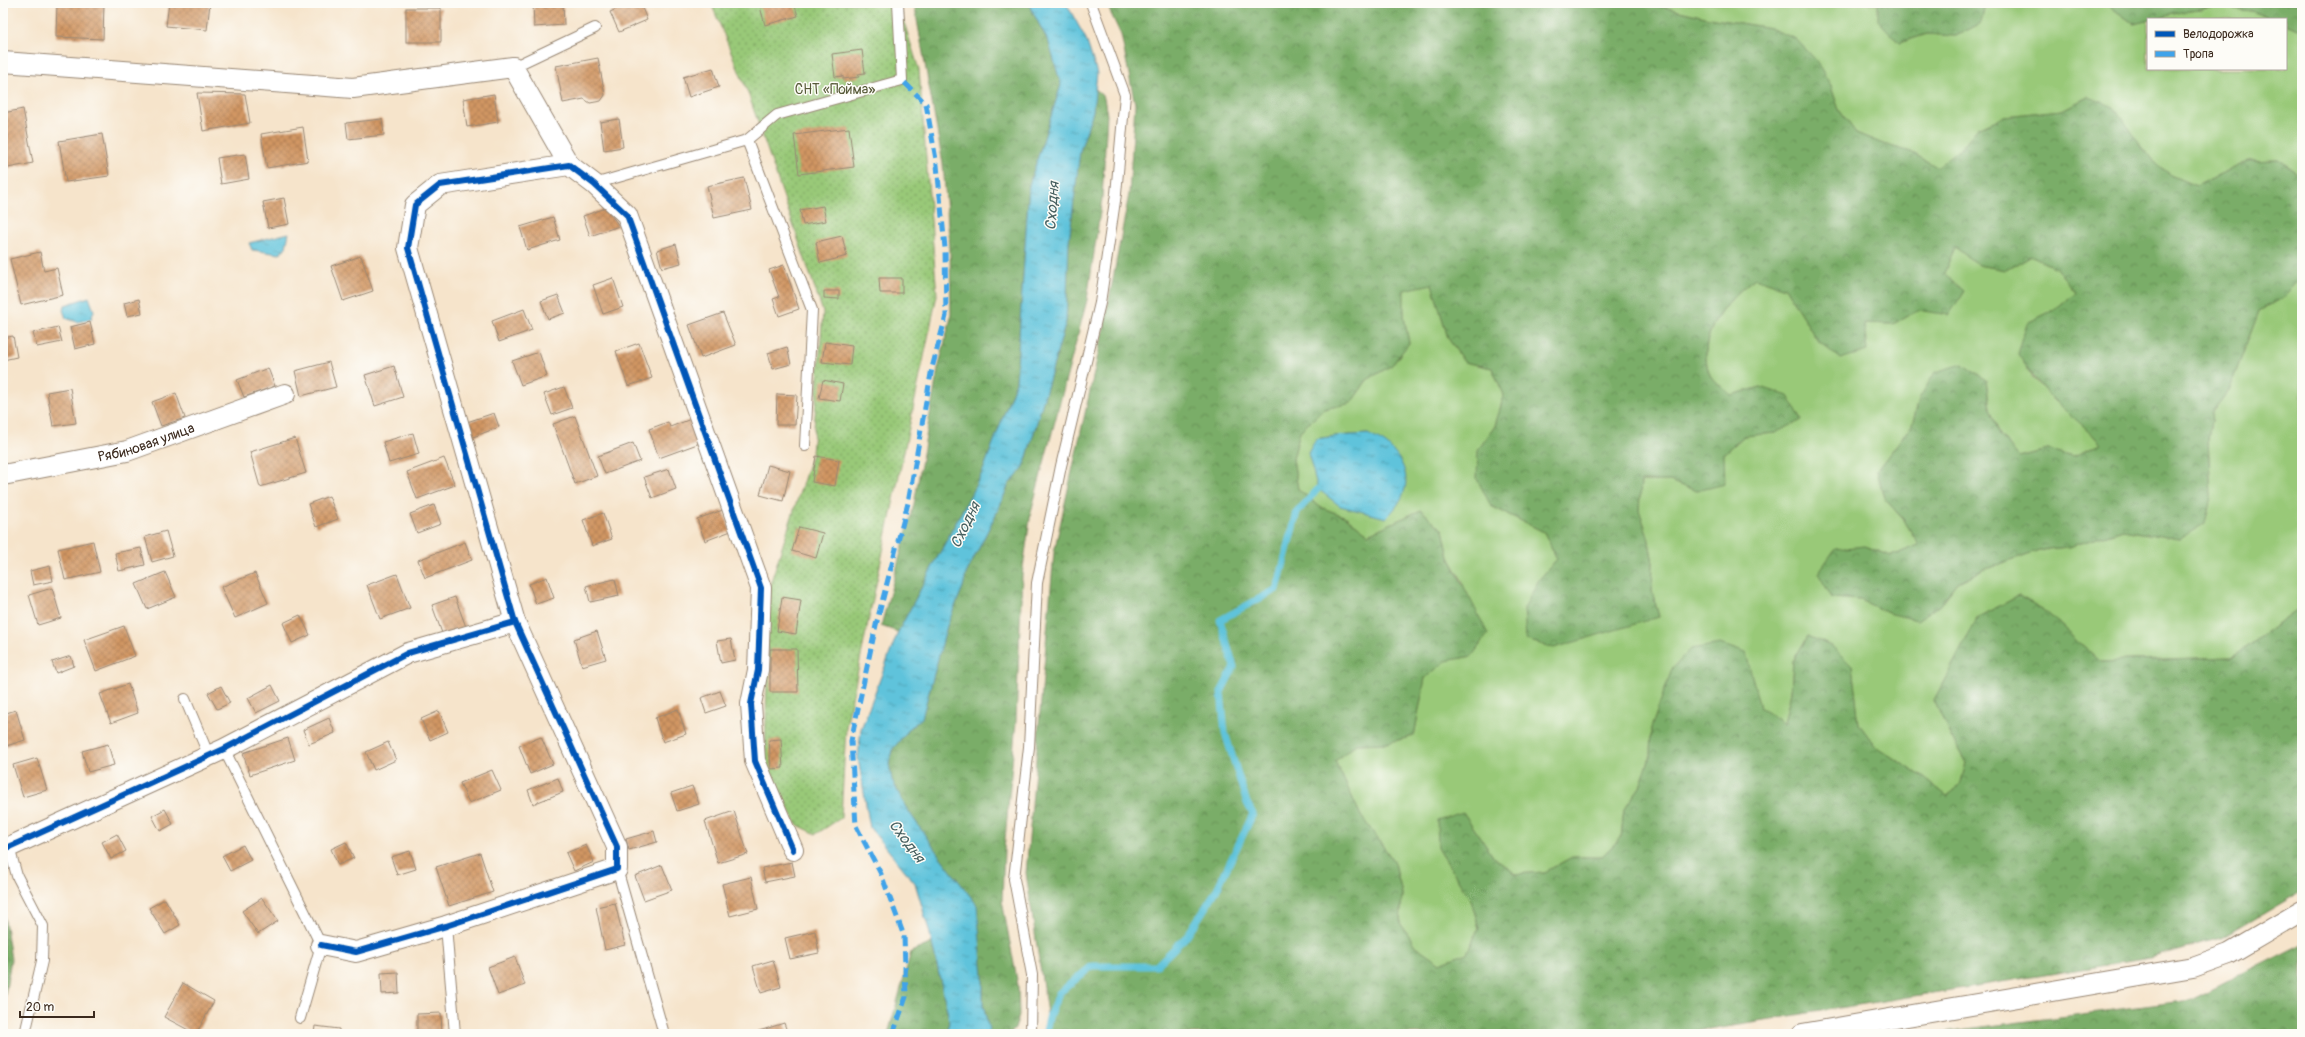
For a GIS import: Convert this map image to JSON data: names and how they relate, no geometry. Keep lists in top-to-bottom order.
{
  "streets": {
    "street": ["Рябиновая улица"]
  },
  "water": ["Сходня"],
  "parks": ["СНТ «Пойма»"],
  "legend": ["Велодорожка", "Тропа"],
  "scale_bar": "20 m"
}
